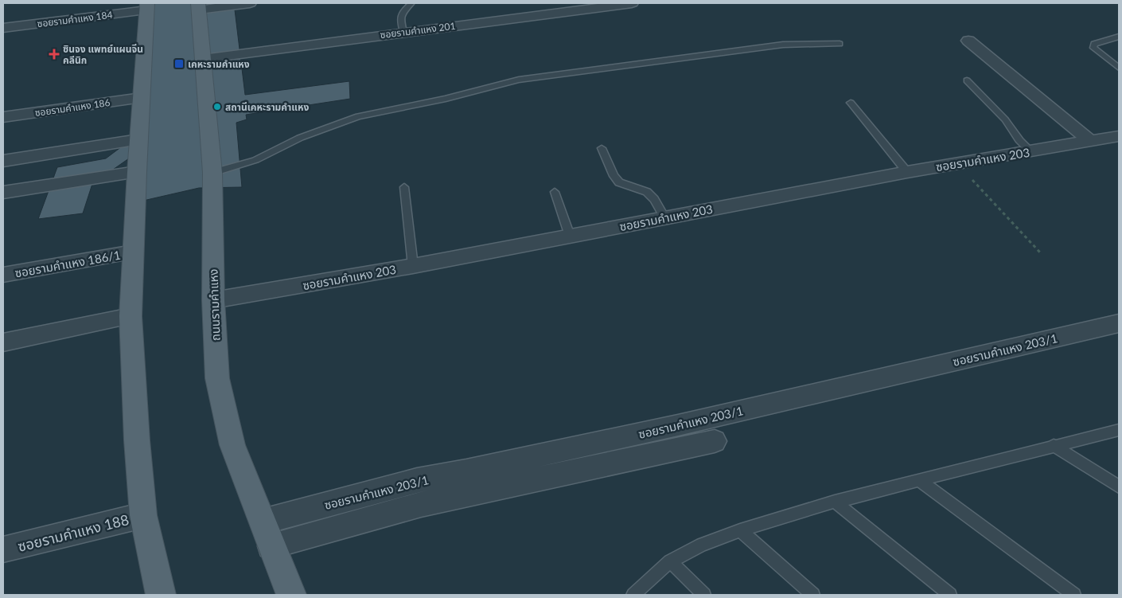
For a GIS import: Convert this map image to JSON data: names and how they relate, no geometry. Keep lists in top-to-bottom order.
{
  "streets": {
    "main road": ["ถนนรามคำแหง"],
    "street": [
      "ซอยรามคำแหง 184",
      "ซอยรามคำแหง 201",
      "ซอยรามคำแหง 186",
      "ซอยรามคำแหง 203",
      "ซอยรามคำแหง 186/1",
      "ซอยรามคำแหง 203/1",
      "ซอยรามคำแหง 188"
    ]
  },
  "crossings": [
    ["ซอยรามคำแหง 201", "ถนนรามคำแหง"],
    ["ซอยรามคำแหง 203", "ถนนรามคำแหง"],
    ["ถนนรามคำแหง", "ซอยรามคำแหง 203/1"]
  ],
  "places": {
    "health": ["ซินจง แพทย์แผนจีน คลีนิก"],
    "transit": ["เคหะรามคำแหง"],
    "other": ["สถานีเคหะรามคำแหง"]
  }
}
